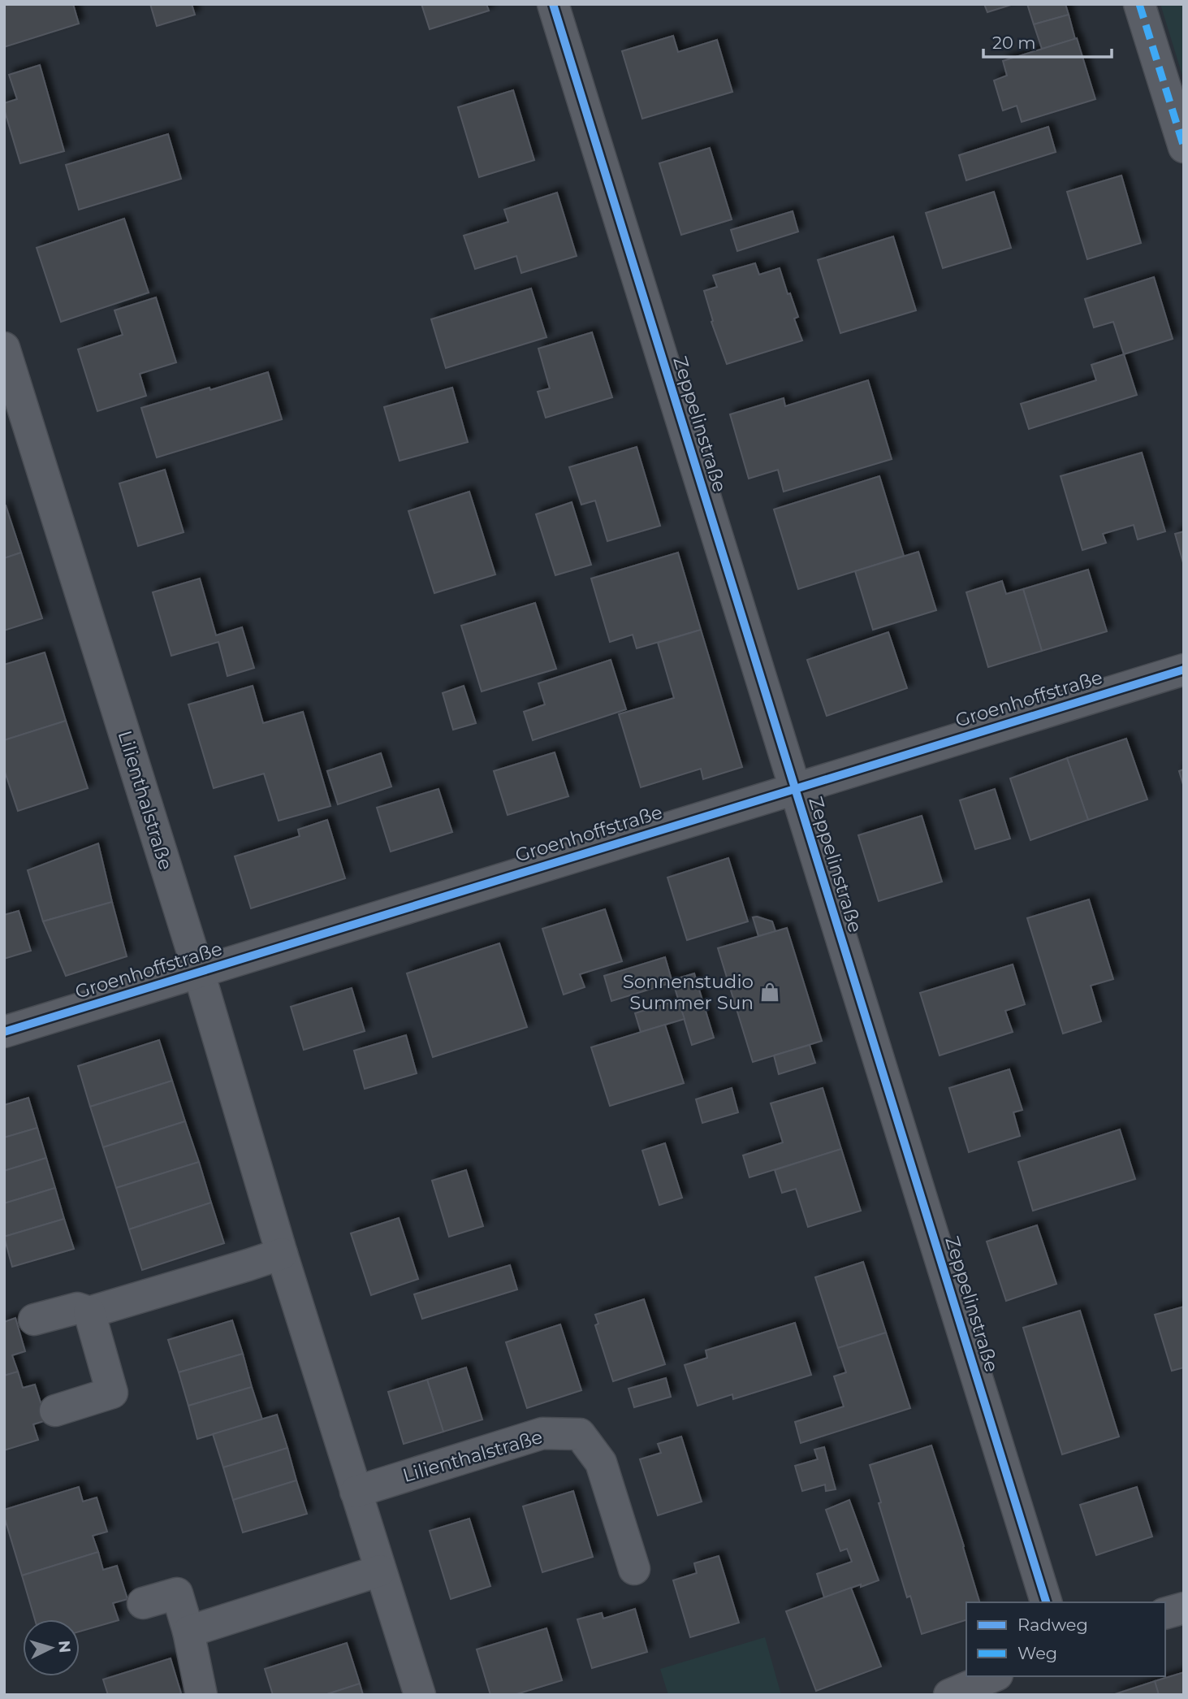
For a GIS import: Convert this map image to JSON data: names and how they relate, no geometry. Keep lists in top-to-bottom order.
{
  "streets": {
    "street": ["Zeppelinstraße", "Groenhoffstraße", "Lilienthalstraße"]
  },
  "crossings": [
    ["Zeppelinstraße", "Groenhoffstraße"],
    ["Groenhoffstraße", "Lilienthalstraße"]
  ],
  "places": {
    "shop": ["Sonnenstudio Summer Sun"]
  },
  "legend": ["Radweg", "Weg"],
  "scale_bar": "20 m",
  "north": "right"
}
